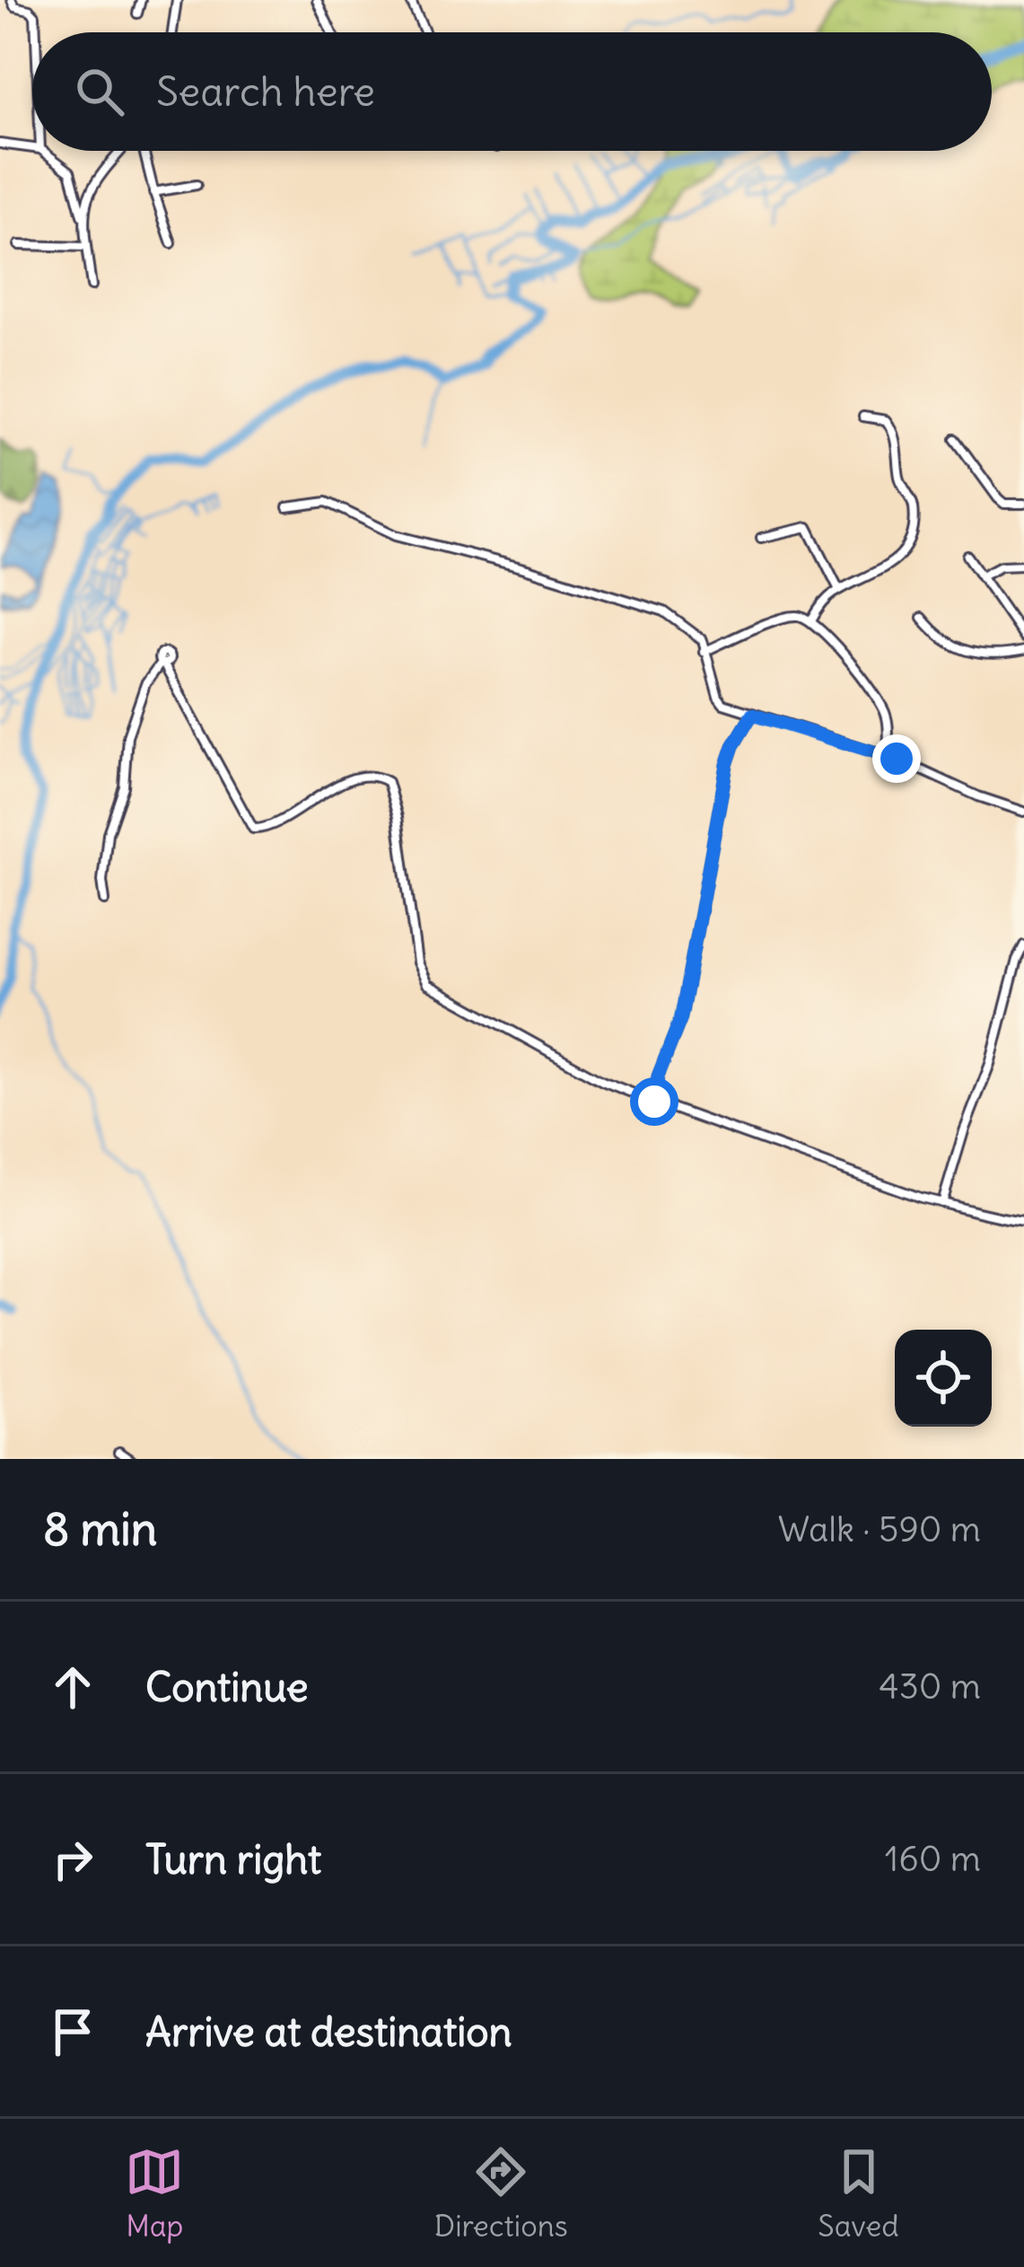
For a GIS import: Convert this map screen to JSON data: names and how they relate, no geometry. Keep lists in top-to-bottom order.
{
  "page": {
    "search": "Search here",
    "heading": ["8 min", "Walk · 590 m"],
    "list": [
      ["Continue", "430 m"],
      ["Turn right", "160 m"],
      "Arrive at destination"
    ],
    "nav": ["Map", "Directions", "Saved"]
  }
}
